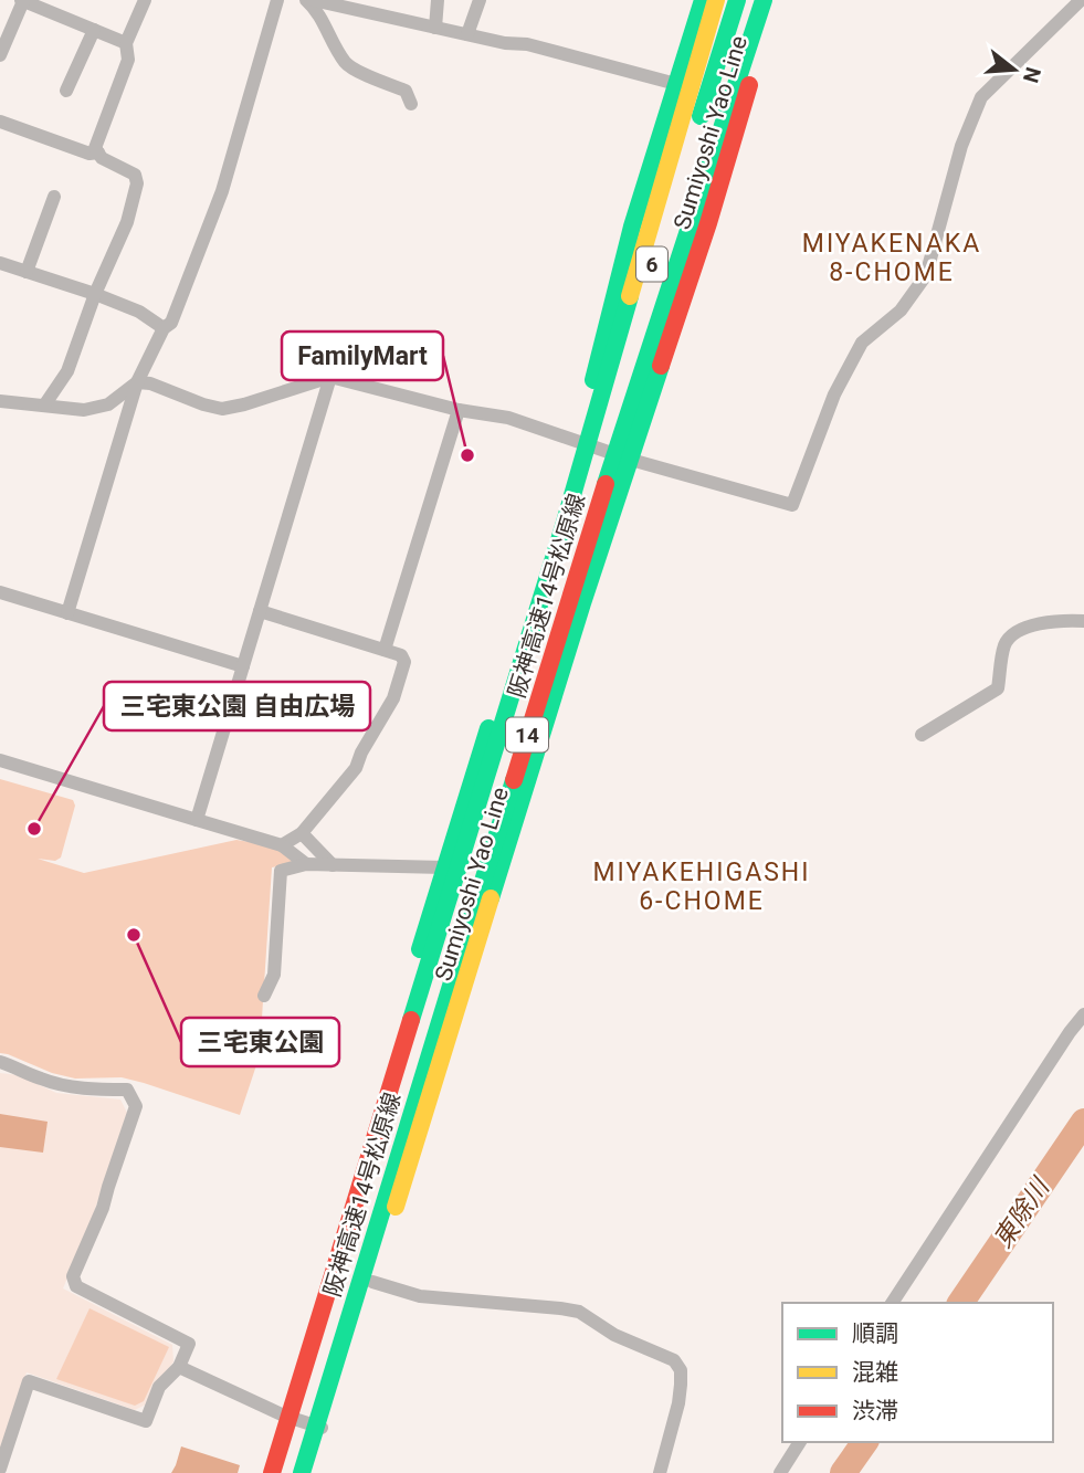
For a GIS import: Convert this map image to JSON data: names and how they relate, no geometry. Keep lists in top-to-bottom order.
{
  "streets": {
    "main road": [
      "Sumiyoshi Yao Line",
      "6",
      "阪神高速14号松原線",
      "14"
    ]
  },
  "crossings": [
    ["Sumiyoshi Yao Line", "阪神高速14号松原線"],
    ["6", "阪神高速14号松原線"]
  ],
  "districts": ["MIYAKENAKA 8-CHOME", "MIYAKEHIGASHI 6-CHOME"],
  "water": ["東除川"],
  "places": ["FamilyMart", "三宅東公園 自由広場", "三宅東公園"],
  "legend": ["順調", "混雑", "渋滞"],
  "north": "right"
}
